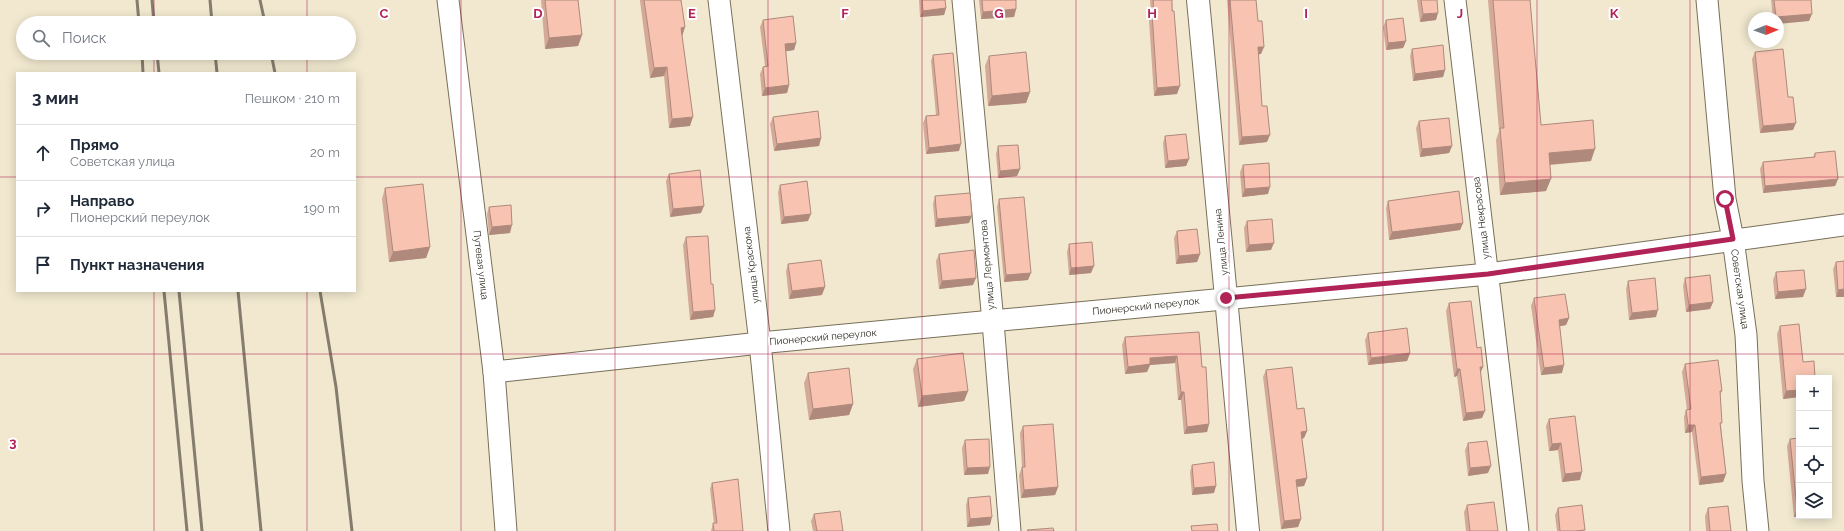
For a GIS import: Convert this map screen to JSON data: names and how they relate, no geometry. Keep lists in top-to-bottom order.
{
  "streets": {
    "main road": ["улица Ленина"],
    "street": [
      "улица Некрасова",
      "Путевая улица",
      "улица Краскома",
      "улица Лермонтова",
      "Советская улица",
      "Пионерский переулок"
    ]
  },
  "crossings": [
    ["улица Некрасова", "Пионерский переулок"],
    ["улица Ленина", "Пионерский переулок"],
    ["Путевая улица", "Пионерский переулок"],
    ["улица Краскома", "Пионерский переулок"],
    ["улица Лермонтова", "Пионерский переулок"],
    ["Советская улица", "Пионерский переулок"]
  ],
  "north": "right",
  "page": {
    "search": "Поиск",
    "heading": ["3 мин", "Пешком · 210 m"],
    "list": [
      ["Прямо", "Советская улица", "20 m"],
      ["Направо", "Пионерский переулок", "190 m"],
      "Пункт назначения"
    ],
    "map_buttons": ["+", "−"]
  },
  "grid": {
    "columns": [
      "C",
      "D",
      "E",
      "F",
      "G",
      "H",
      "I",
      "J",
      "K"
    ],
    "rows": ["3"]
  }
}
